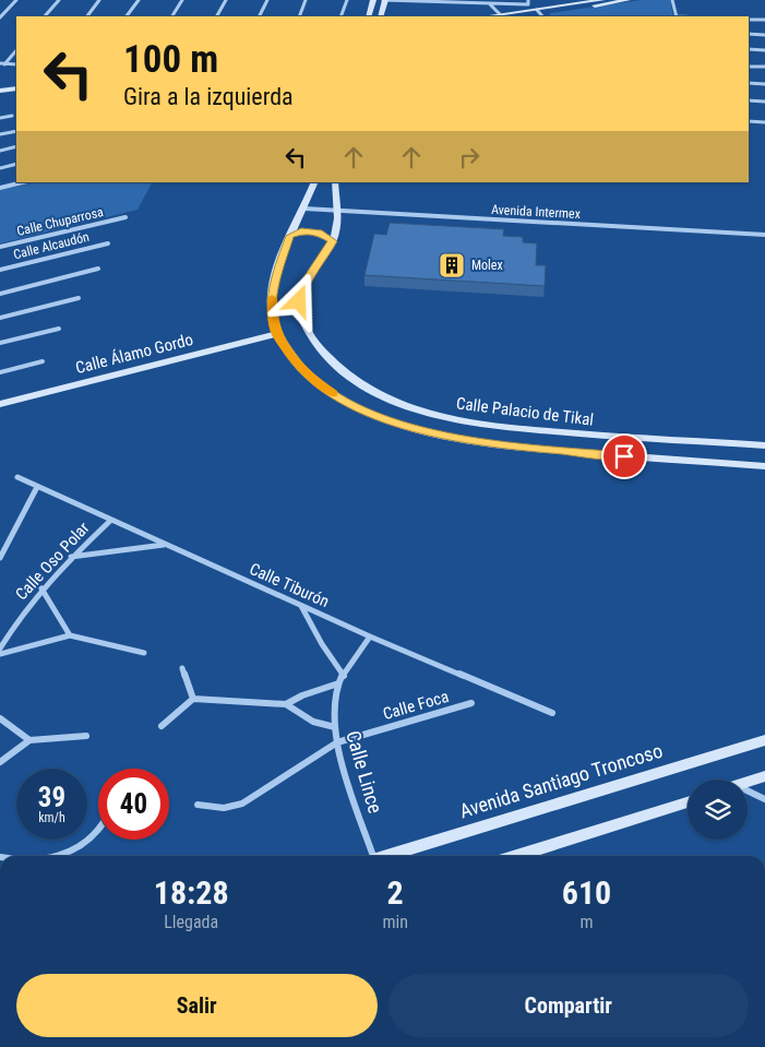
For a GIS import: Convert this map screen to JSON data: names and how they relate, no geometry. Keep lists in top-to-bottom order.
{
  "streets": {
    "street": [
      "Avenida Intermex",
      "Calle Chuparrosa",
      "Calle Alcaudón",
      "Calle Álamo Gordo",
      "Calle Palacio de Tikal",
      "Calle Oso Polar",
      "Calle Tiburón",
      "Calle Foca",
      "Calle Lince",
      "Avenida Santiago Troncoso"
    ]
  },
  "crossings": [
    ["Avenida Intermex", "Calle Palacio de Tikal"],
    ["Calle Álamo Gordo", "Calle Palacio de Tikal"],
    ["Calle Oso Polar", "Calle Tiburón"],
    ["Calle Tiburón", "Calle Lince"],
    ["Calle Foca", "Calle Lince"]
  ],
  "places": {
    "building": ["Molex"]
  },
  "page": {
    "turn": ["100 m", "Gira a la izquierda"],
    "speed": "39 km/h",
    "limit": "40",
    "eta": [
      "18:28",
      "Llegada",
      "2",
      "min",
      "610",
      "m"
    ],
    "buttons": ["Salir", "Compartir"]
  }
}
